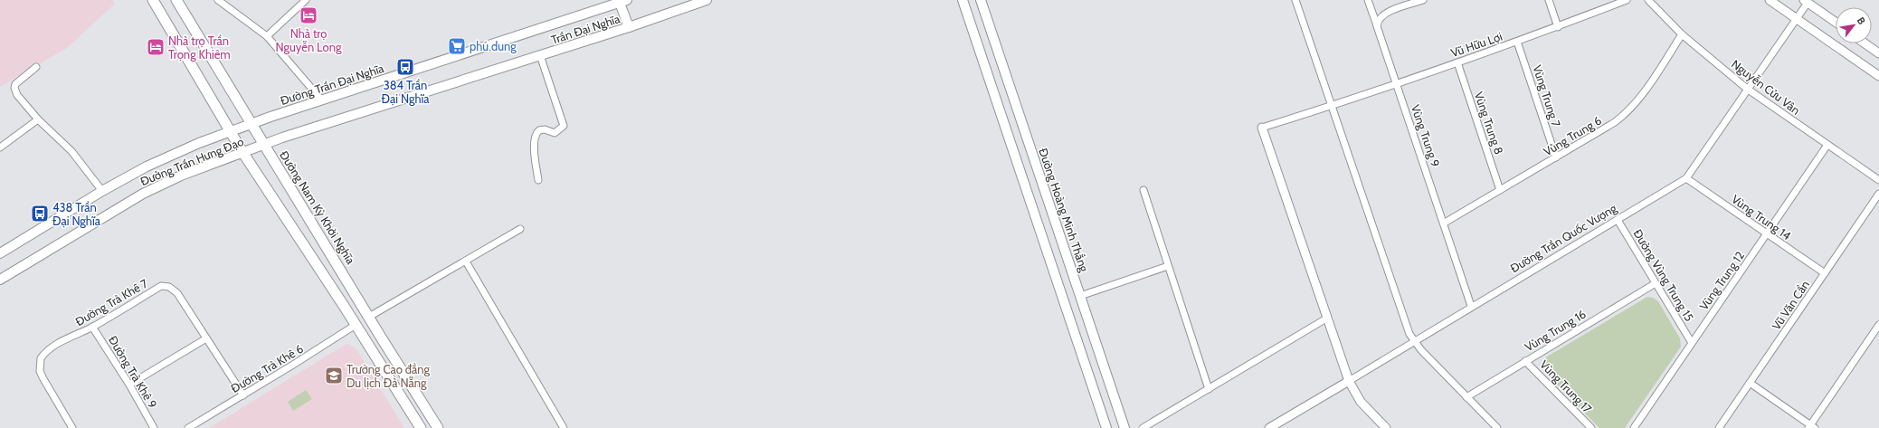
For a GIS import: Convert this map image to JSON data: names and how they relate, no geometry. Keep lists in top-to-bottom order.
{
  "streets": {
    "main road": [
      "Trần Đại Nghĩa",
      "Đường Trần Đại Nghĩa",
      "Đường Trần Hưng Đạo",
      "Đường Nam Kỳ Khởi Nghĩa",
      "Đường Hoàng Minh Thắng"
    ],
    "street": [
      "Vũ Hữu Lợi",
      "Nguyễn Cửu Vân",
      "Vùng Trung 7",
      "Vùng Trung 8",
      "Vùng Trung 9",
      "Vùng Trung 6",
      "Vùng Trung 14",
      "Đường Trần Quốc Vượng",
      "Đường Vùng Trung 15",
      "Vùng Trung 12",
      "Đường Trà Khê 7",
      "Vũ Văn Cẩn",
      "Vùng Trung 16",
      "Đường Trà Khê 6",
      "Đường Trà Khê 9",
      "Vùng Trung 17"
    ]
  },
  "crossings": [
    ["Trần Đại Nghĩa", "Đường Trần Hưng Đạo"],
    ["Trần Đại Nghĩa", "Đường Nam Kỳ Khởi Nghĩa"],
    ["Vũ Hữu Lợi", "Vùng Trung 7"],
    ["Vũ Hữu Lợi", "Vùng Trung 8"],
    ["Vũ Hữu Lợi", "Vùng Trung 9"],
    ["Đường Trần Đại Nghĩa", "Đường Trần Hưng Đạo"],
    ["Đường Trần Đại Nghĩa", "Đường Nam Kỳ Khởi Nghĩa"],
    ["Nguyễn Cửu Vân", "Vùng Trung 6"],
    ["Nguyễn Cửu Vân", "Đường Trần Quốc Vượng"],
    ["Nguyễn Cửu Vân", "Vùng Trung 12"],
    ["Vùng Trung 7", "Vùng Trung 6"],
    ["Vùng Trung 8", "Vùng Trung 6"],
    ["Vùng Trung 9", "Vùng Trung 6"],
    ["Vùng Trung 9", "Đường Trần Quốc Vượng"],
    ["Đường Trần Hưng Đạo", "Đường Nam Kỳ Khởi Nghĩa"],
    ["Vùng Trung 14", "Đường Trần Quốc Vượng"],
    ["Vùng Trung 14", "Vùng Trung 12"],
    ["Vùng Trung 14", "Vũ Văn Cẩn"],
    ["Đường Trần Quốc Vượng", "Đường Vùng Trung 15"],
    ["Đường Vùng Trung 15", "Vùng Trung 12"],
    ["Đường Vùng Trung 15", "Vùng Trung 16"],
    ["Đường Trà Khê 7", "Đường Trà Khê 6"],
    ["Đường Trà Khê 7", "Đường Trà Khê 9"],
    ["Vùng Trung 16", "Vùng Trung 17"]
  ],
  "places": {
    "hotel": ["Nhà trọ Nguyễn Long", "Nhà trọ Trần Trọng Khiêm"],
    "supermarket": ["phú dung"],
    "bus stop": ["384 Trần Đại Nghĩa", "438 Trần Đại Nghĩa"],
    "school or university": ["Trường Cao đẳng Du lịch Đà Nẵng"]
  },
  "north": "top right"
}
